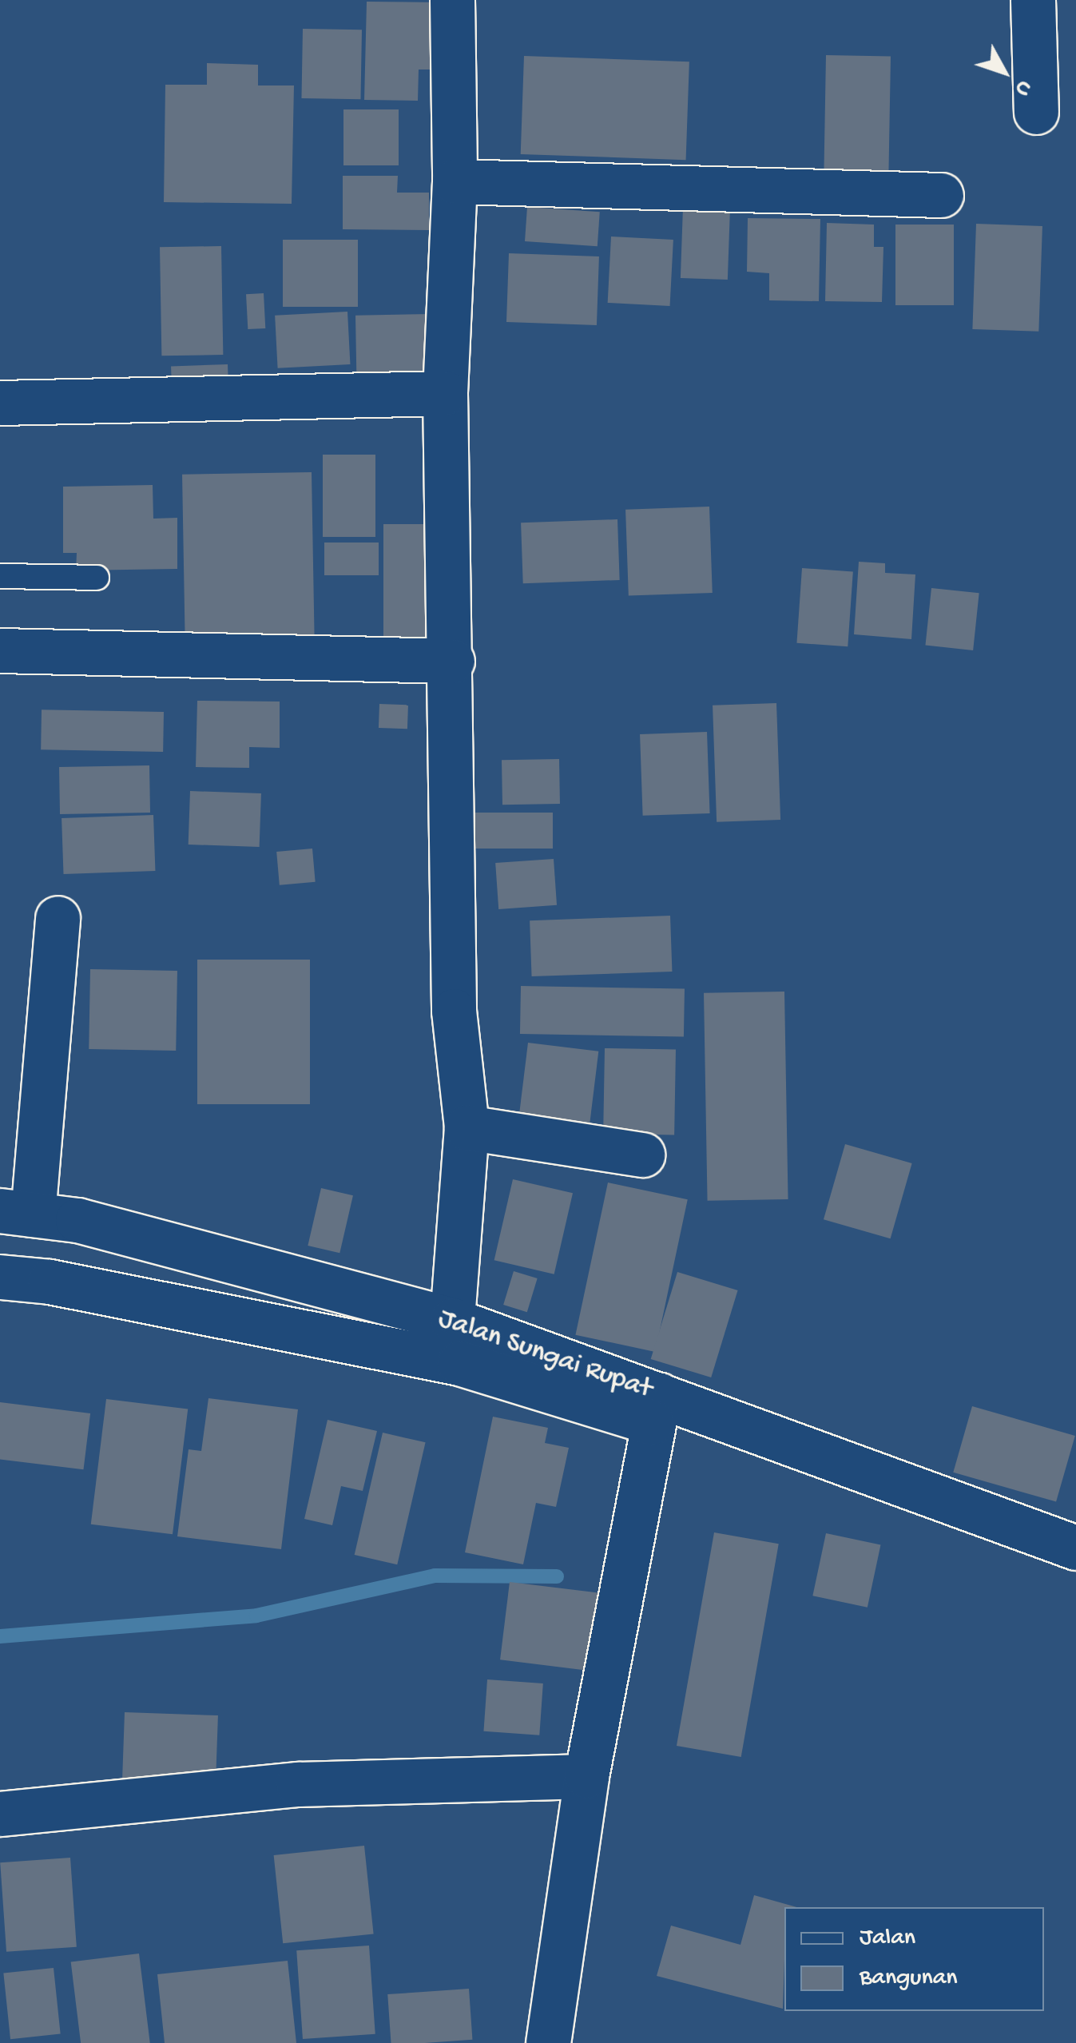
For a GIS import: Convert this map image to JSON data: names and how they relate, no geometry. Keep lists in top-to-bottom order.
{
  "streets": {
    "street": ["Jalan Sungai Rupat"]
  },
  "legend": ["Jalan", "Bangunan"],
  "north": "bottom right"
}
